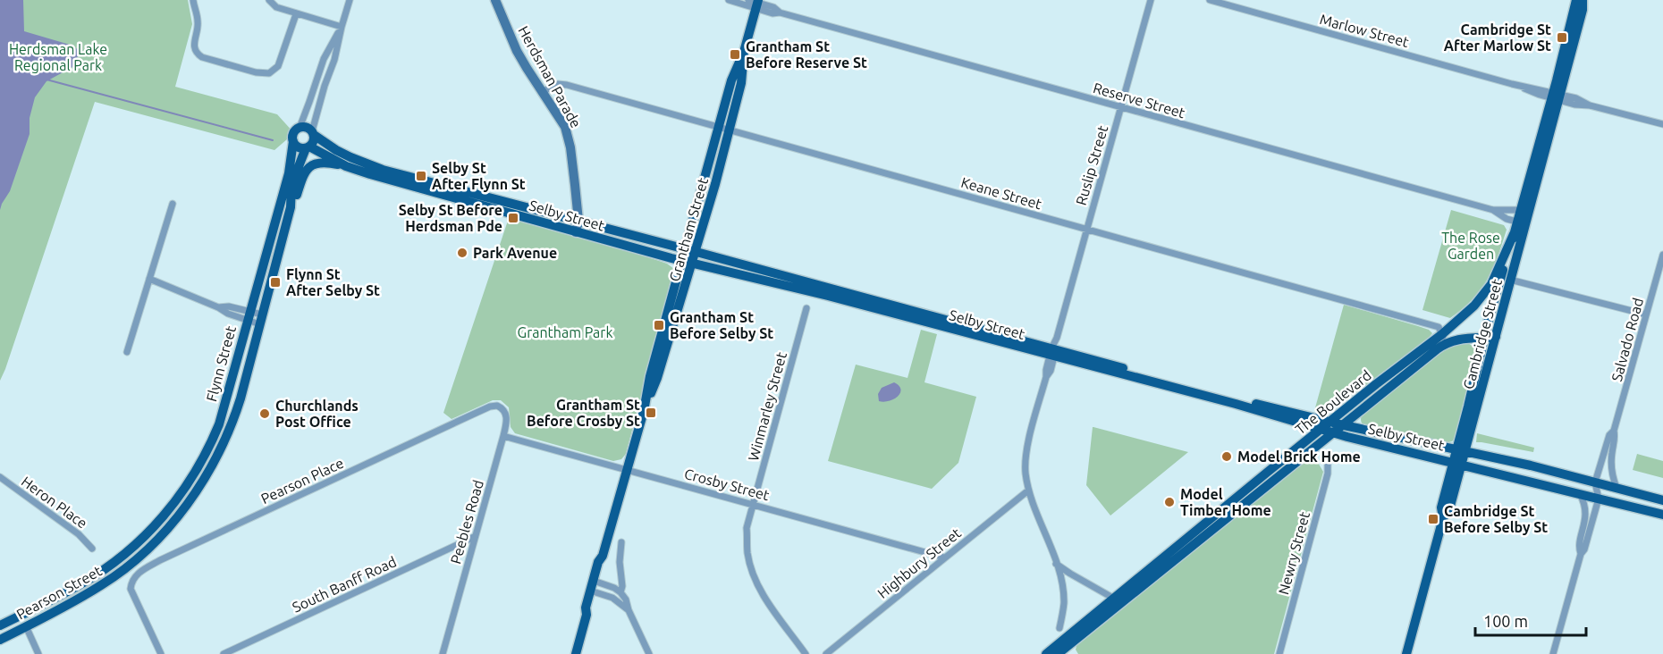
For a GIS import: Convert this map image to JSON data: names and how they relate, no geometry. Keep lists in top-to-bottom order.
{
  "streets": {
    "main road": [
      "Herdsman Parade",
      "Selby Street",
      "Grantham Street",
      "Cambridge Street",
      "Flynn Street",
      "The Boulevard",
      "Pearson Street"
    ],
    "street": [
      "Marlow Street",
      "Reserve Street",
      "Ruslip Street",
      "Keane Street",
      "Salvado Road",
      "Winmarley Street",
      "Pearson Place",
      "Crosby Street",
      "Heron Place",
      "Peebles Road",
      "Newry Street",
      "Highbury Street",
      "South Banff Road"
    ]
  },
  "crossings": [
    ["Marlow Street", "Cambridge Street"],
    ["Herdsman Parade", "Keane Street"],
    ["Herdsman Parade", "Selby Street"],
    ["Reserve Street", "Ruslip Street"],
    ["Reserve Street", "Grantham Street"],
    ["Reserve Street", "Cambridge Street"],
    ["Ruslip Street", "Keane Street"],
    ["Ruslip Street", "Selby Street"],
    ["Ruslip Street", "Highbury Street"],
    ["Keane Street", "Grantham Street"],
    ["Keane Street", "The Boulevard"],
    ["Selby Street", "Grantham Street"],
    ["Selby Street", "Cambridge Street"],
    ["Selby Street", "Salvado Road"],
    ["Selby Street", "Flynn Street"],
    ["Selby Street", "The Boulevard"],
    ["Grantham Street", "Crosby Street"],
    ["Cambridge Street", "The Boulevard"],
    ["Flynn Street", "Pearson Street"],
    ["Winmarley Street", "Crosby Street"],
    ["Pearson Place", "Peebles Road"],
    ["Crosby Street", "Peebles Road"],
    ["Crosby Street", "Highbury Street"],
    ["Peebles Road", "South Banff Road"]
  ],
  "parks": ["Herdsman Lake Regional Park", "The Rose Garden", "Grantham Park"],
  "places": {
    "transit": [
      "Cambridge St After Marlow St",
      "Grantham St Before Reserve St",
      "Selby St After Flynn St",
      "Selby St Before Herdsman Pde",
      "Flynn St After Selby St",
      "Grantham St Before Selby St",
      "Grantham St Before Crosby St",
      "Cambridge St Before Selby St"
    ],
    "other": [
      "Park Avenue",
      "Churchlands Post Office",
      "Model Brick Home",
      "Model Timber Home"
    ]
  },
  "scale_bar": "100 m"
}
